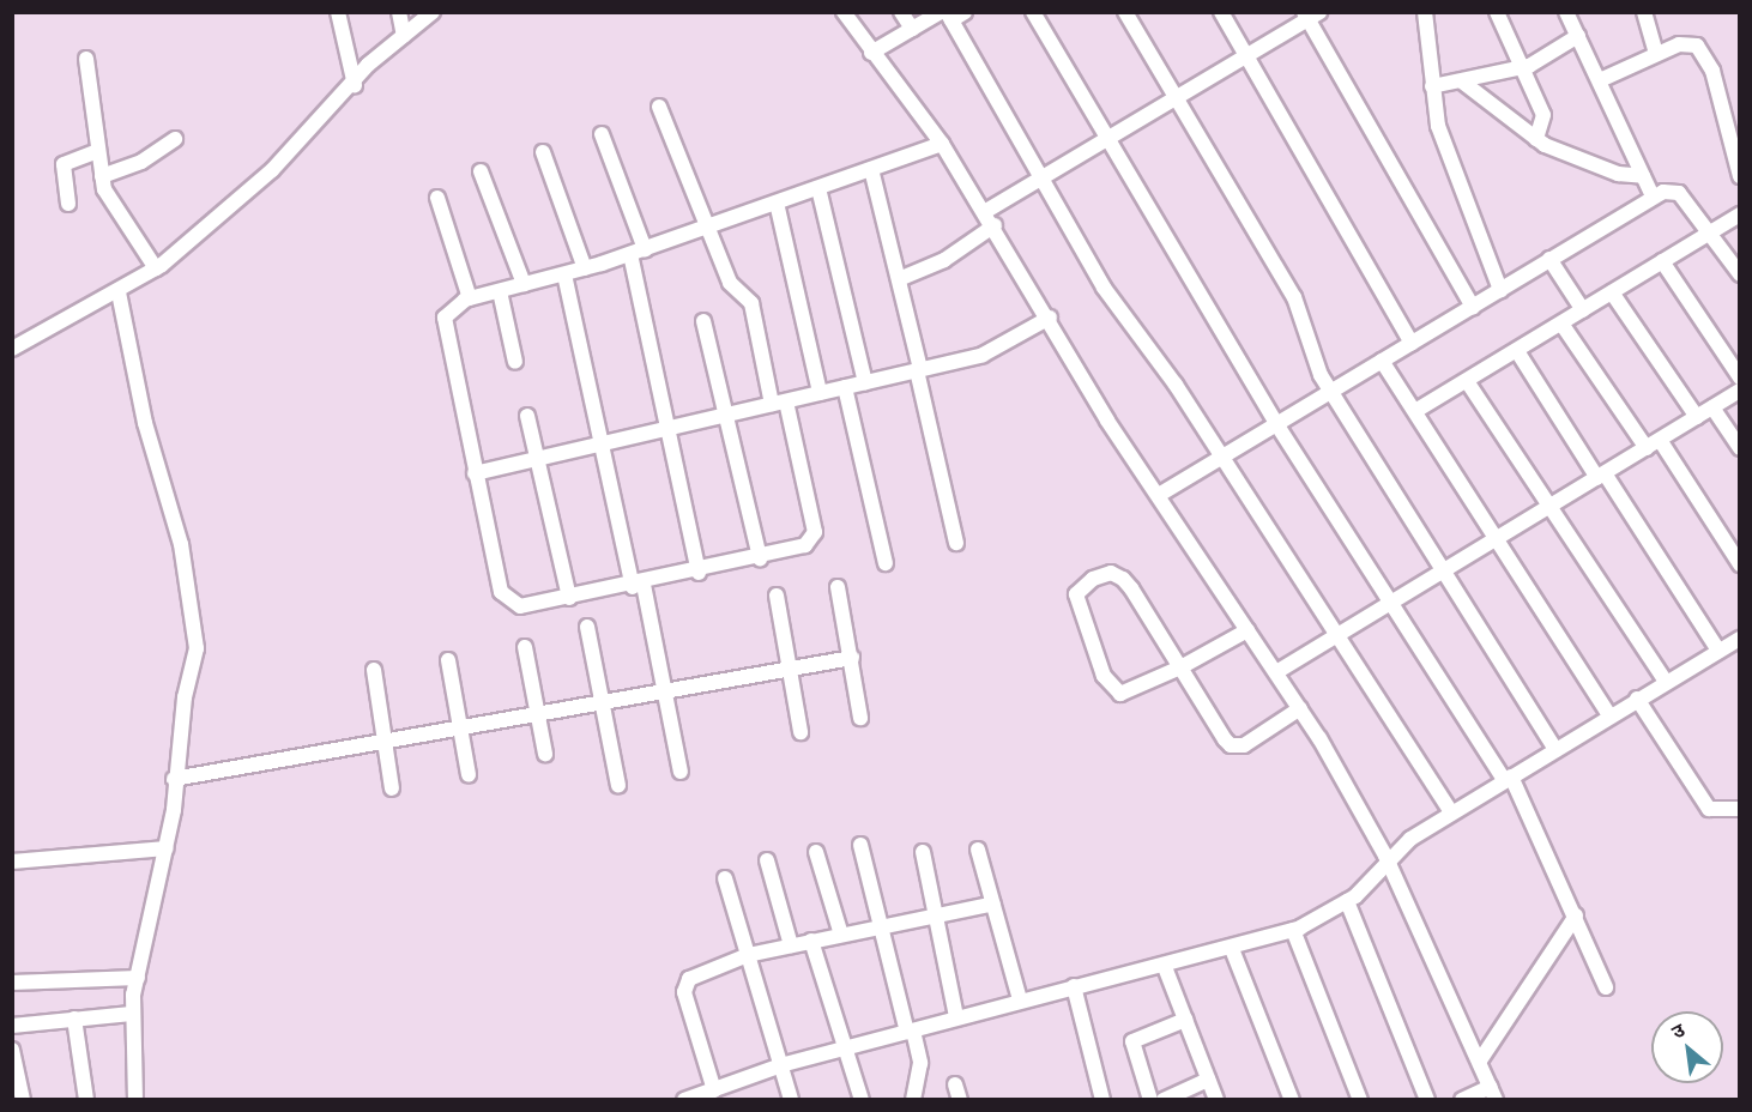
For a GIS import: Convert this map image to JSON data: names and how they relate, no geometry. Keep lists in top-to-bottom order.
{
  "north": "top left"
}
